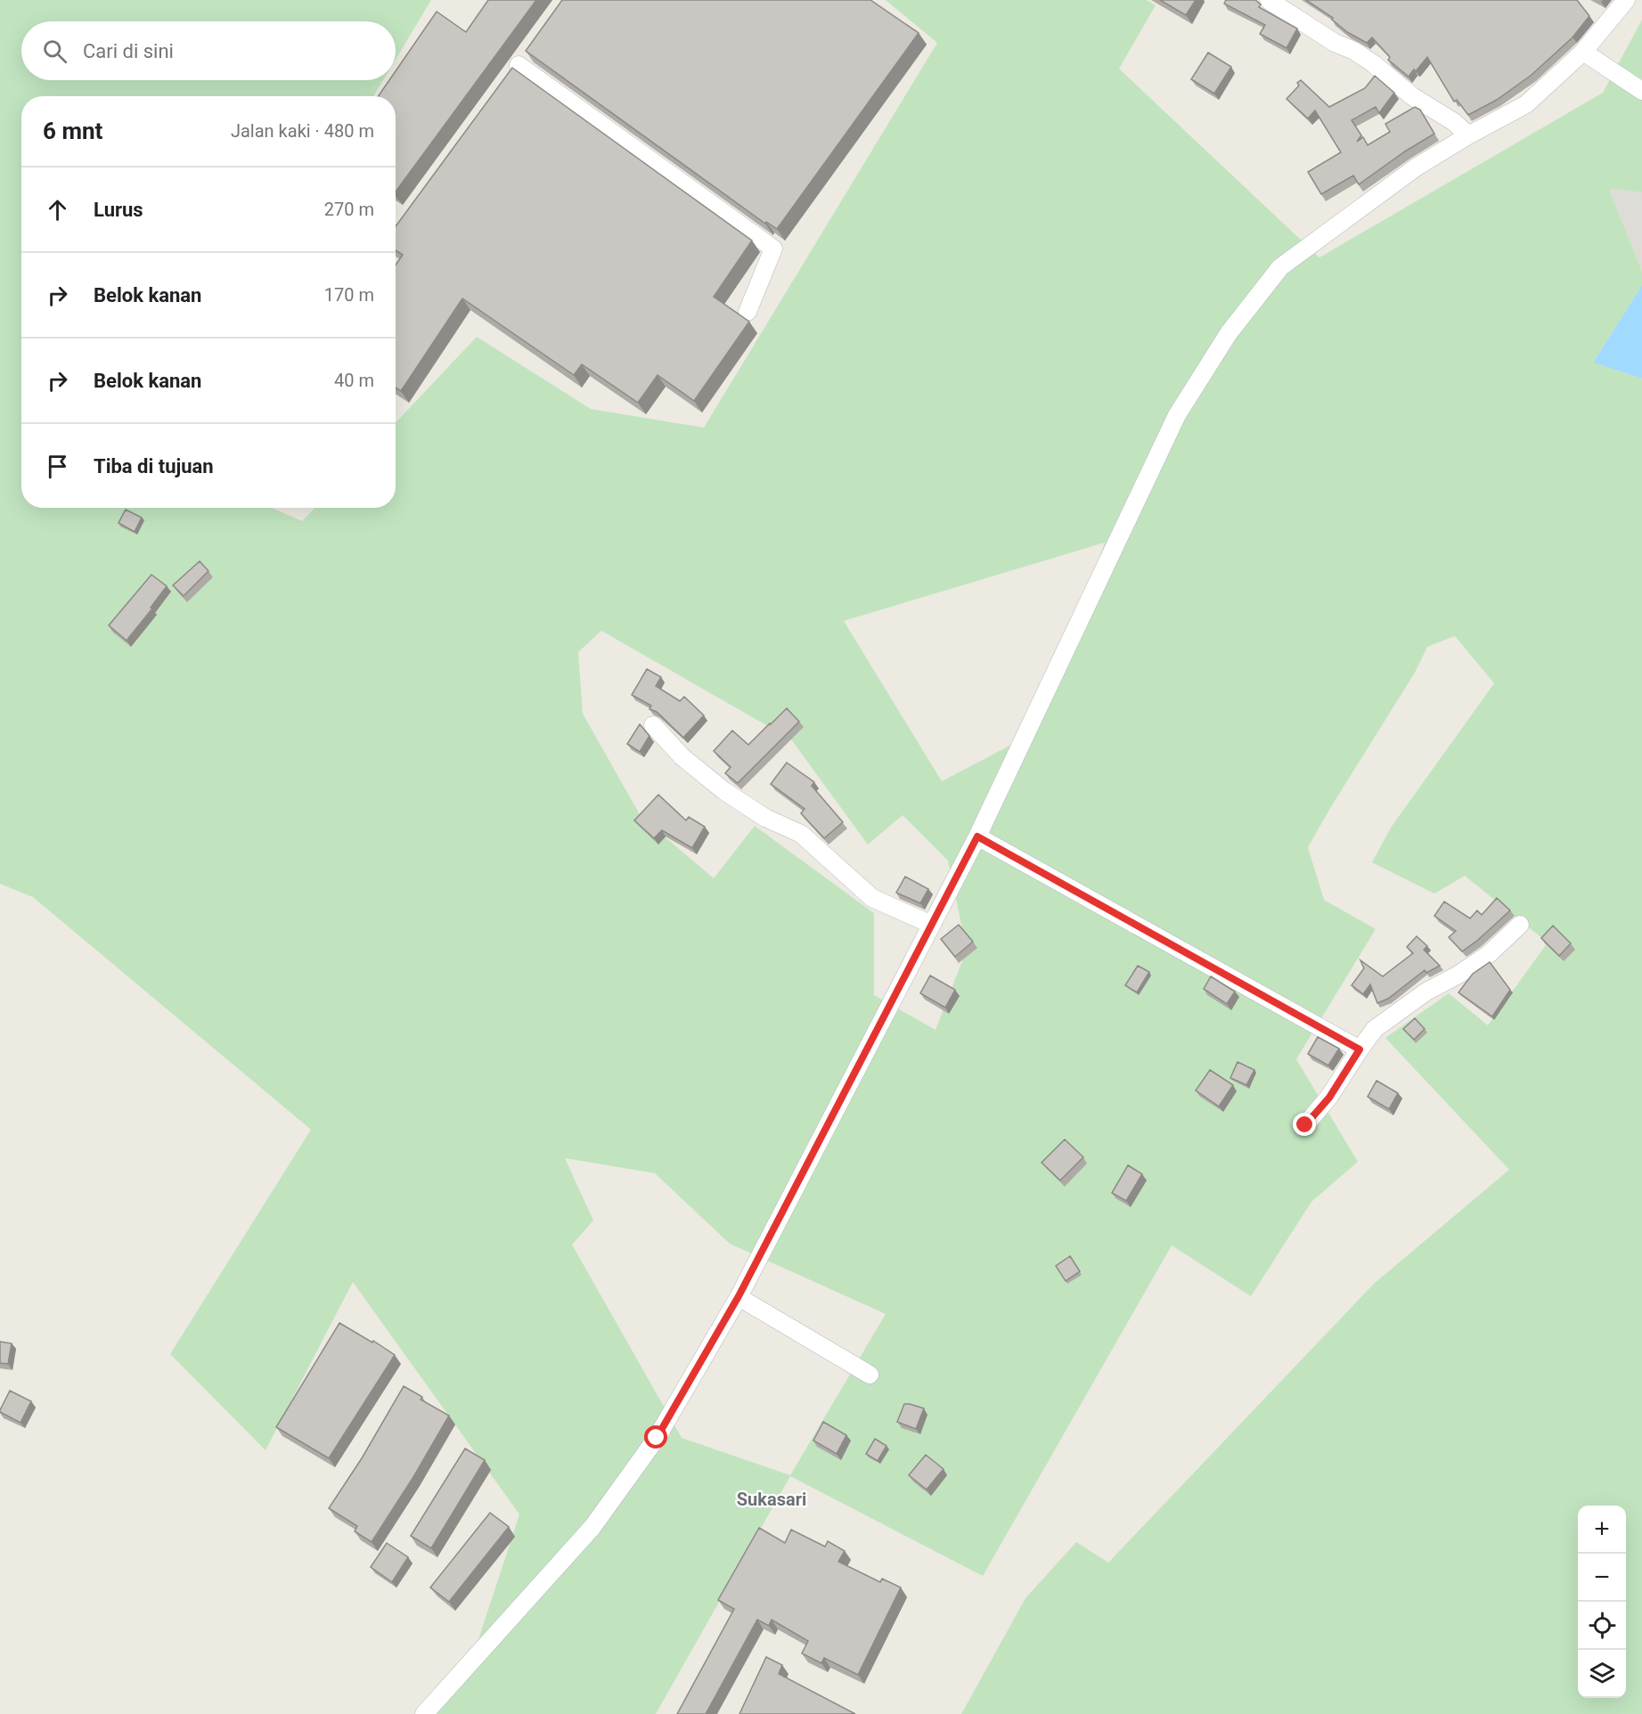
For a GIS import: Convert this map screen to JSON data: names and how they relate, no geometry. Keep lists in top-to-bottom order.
{
  "districts": ["Sukasari"],
  "page": {
    "search": "Cari di sini",
    "heading": ["6 mnt", "Jalan kaki · 480 m"],
    "list": [
      ["Lurus", "270 m"],
      ["Belok kanan", "170 m"],
      ["Belok kanan", "40 m"],
      "Tiba di tujuan"
    ],
    "map_buttons": ["+", "−"]
  }
}
